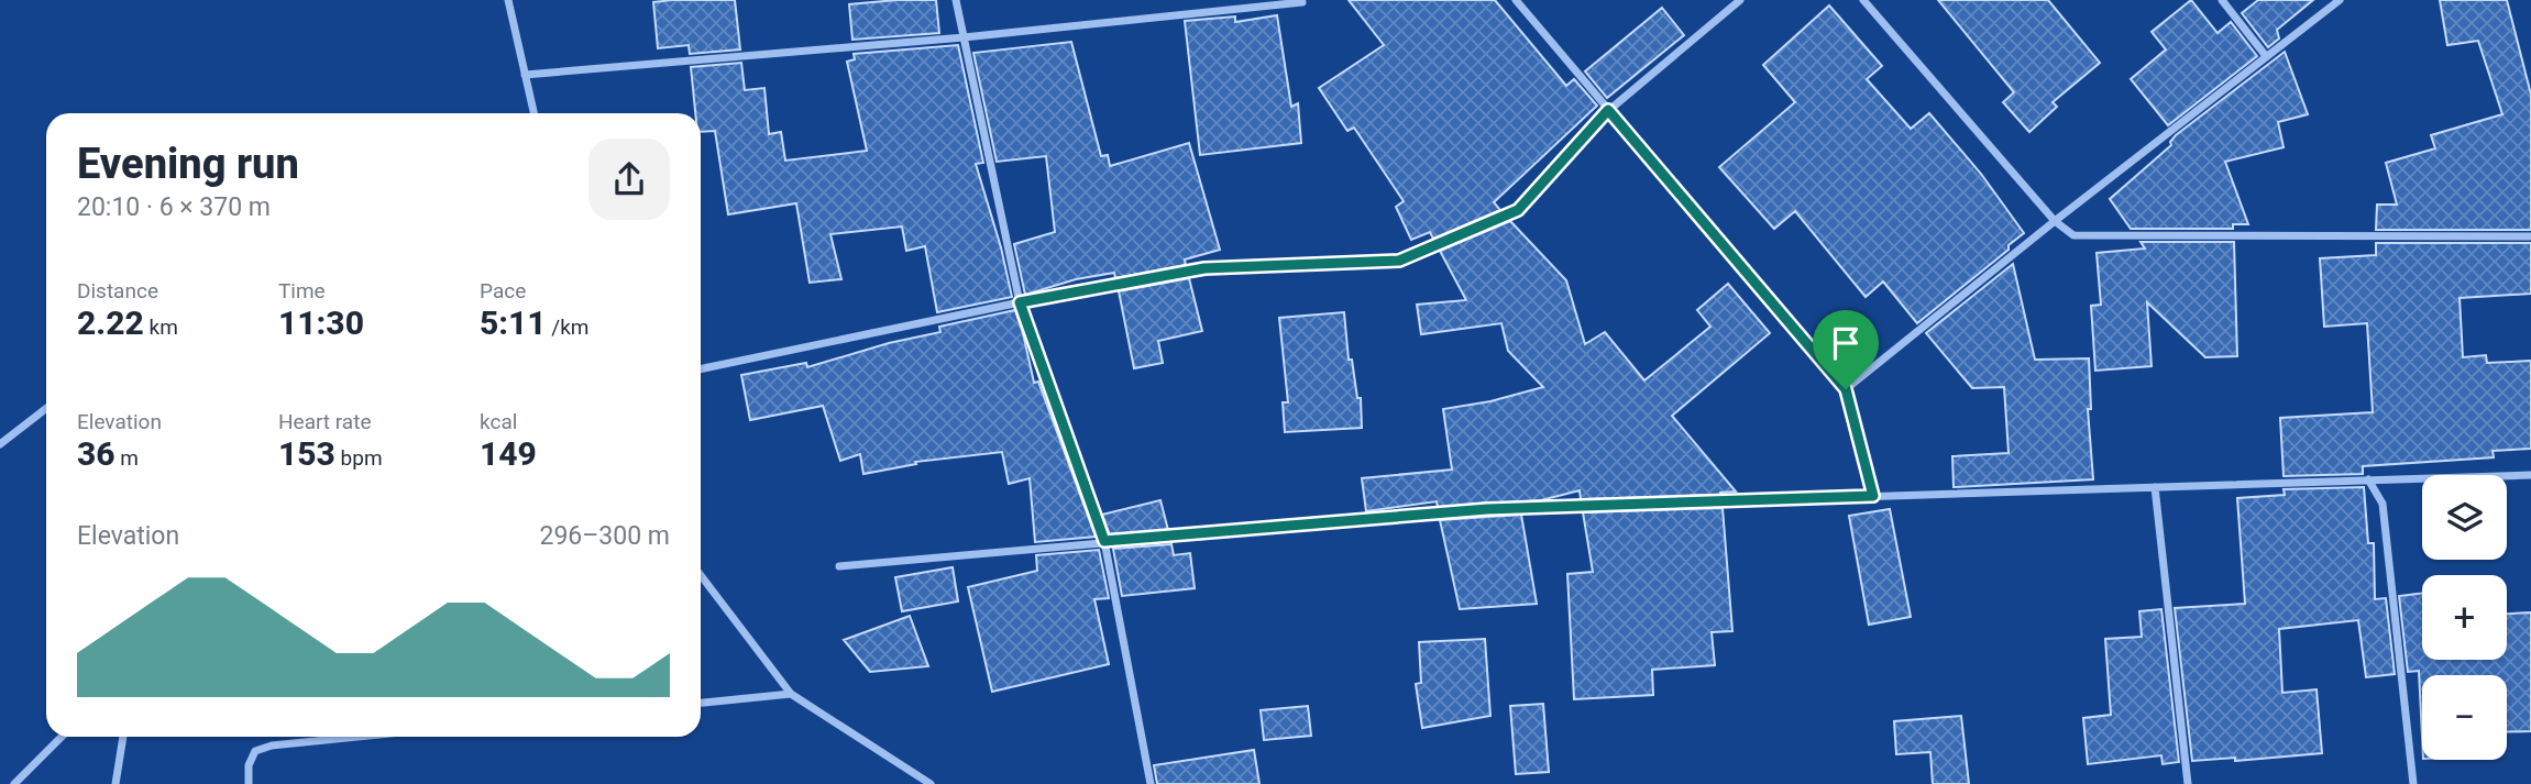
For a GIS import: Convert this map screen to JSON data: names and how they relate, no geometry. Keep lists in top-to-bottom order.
{
  "page": {
    "heading": ["Evening run", "20:10 · 6 × 370 m"],
    "stats": [
      ["Distance", "2.22 km"],
      ["Time", "11:30"],
      ["Pace", "5:11 /km"],
      ["Elevation", "36 m"],
      ["Heart rate", "153 bpm"],
      ["kcal", "149"]
    ],
    "map_buttons": ["+", "−"],
    "chart": ["Elevation", "296–300 m"]
  }
}
